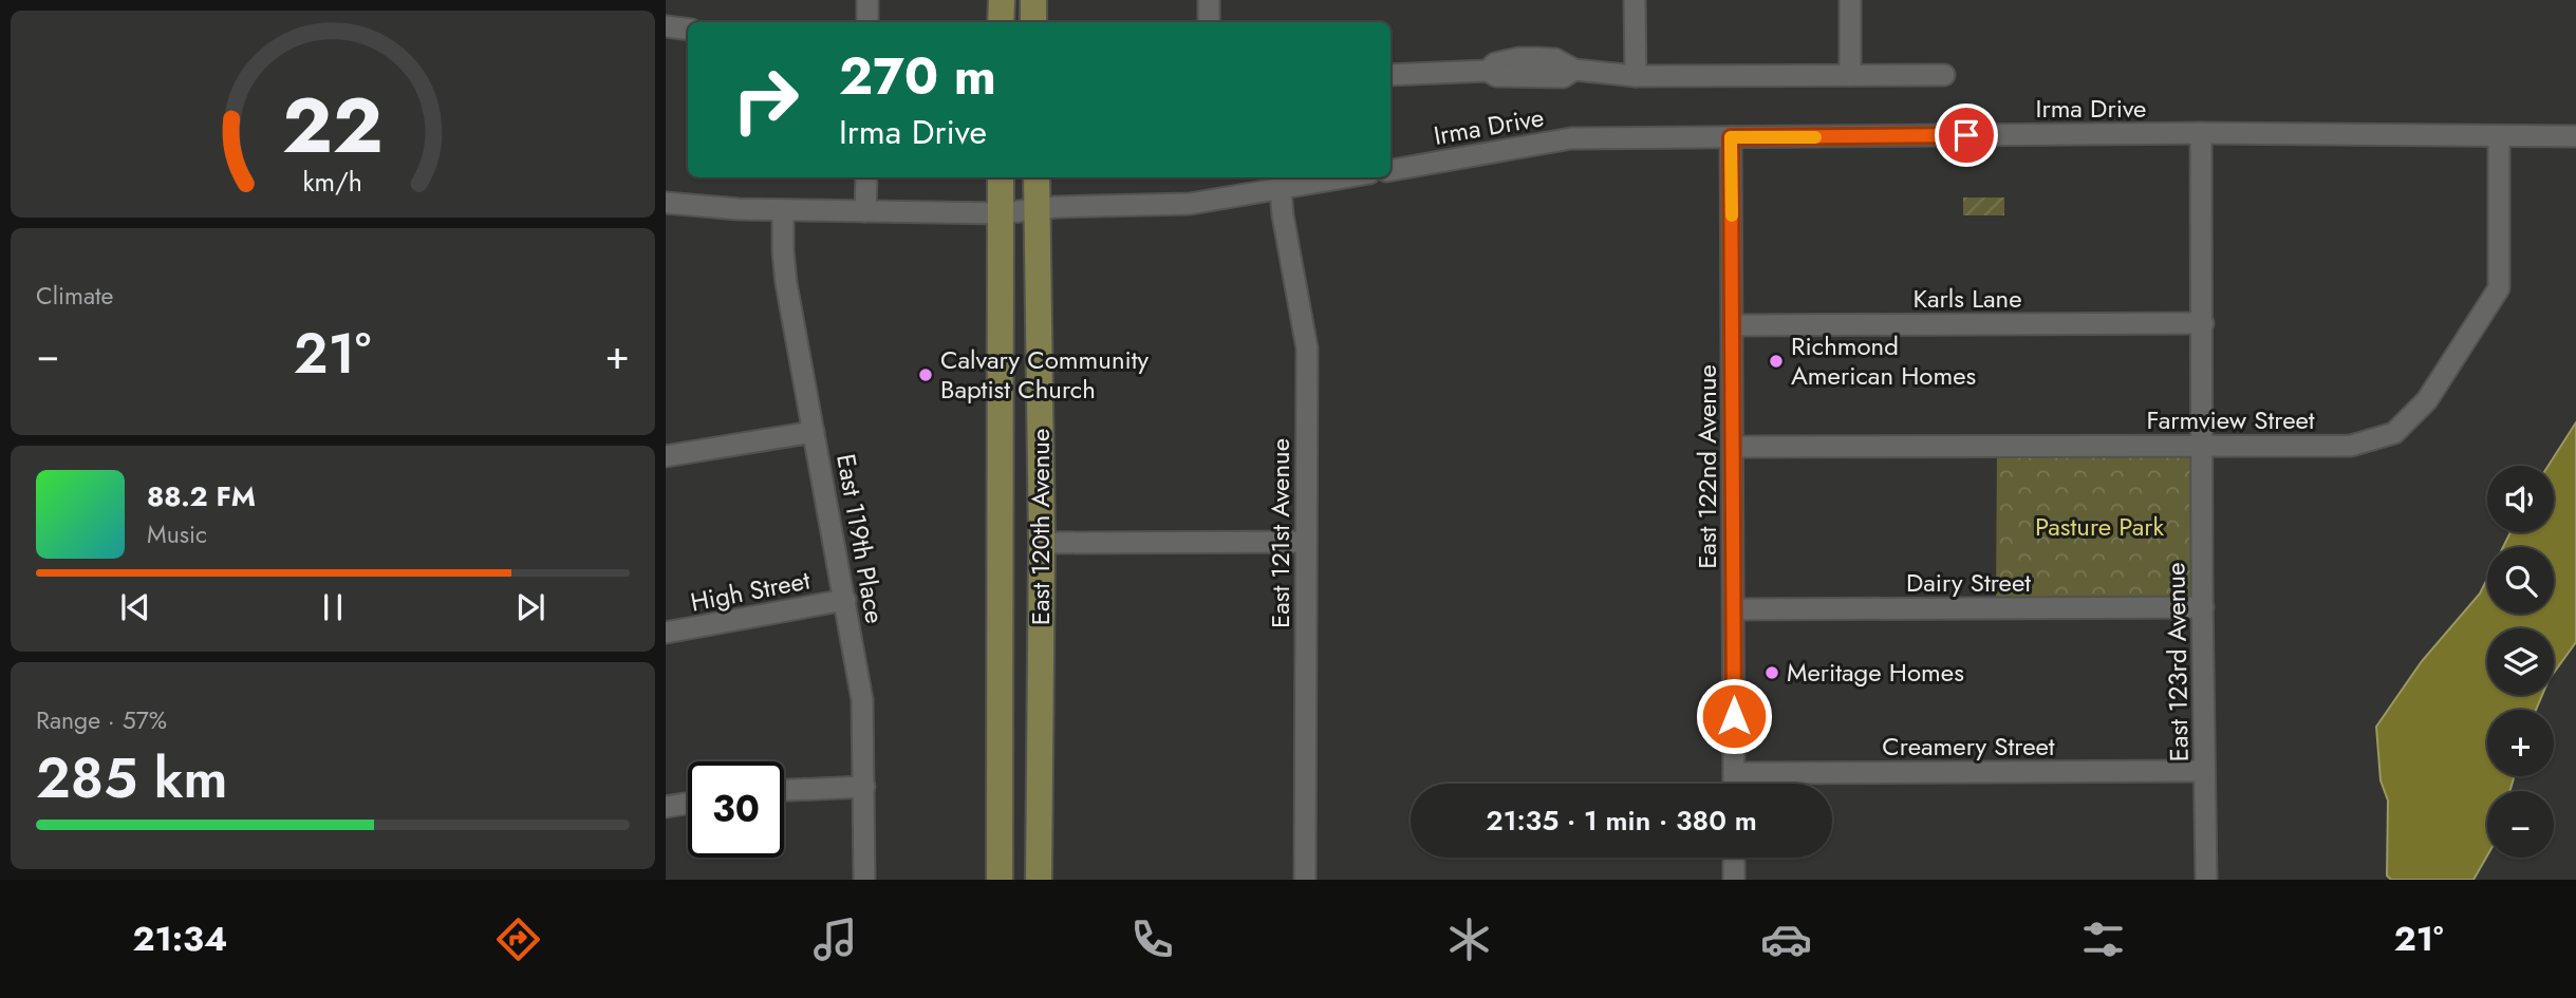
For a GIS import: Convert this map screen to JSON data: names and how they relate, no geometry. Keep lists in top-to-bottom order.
{
  "streets": {
    "main road": ["East 120th Avenue"],
    "street": [
      "Irma Drive",
      "Karls Lane",
      "Farmview Street",
      "East 122nd Avenue",
      "East 121st Avenue",
      "East 119th Place",
      "Dairy Street",
      "High Street",
      "East 123rd Avenue",
      "Creamery Street"
    ]
  },
  "crossings": [
    ["Irma Drive", "Farmview Street"],
    ["Irma Drive", "East 122nd Avenue"],
    ["Irma Drive", "East 123rd Avenue"],
    ["Karls Lane", "East 122nd Avenue"],
    ["Karls Lane", "East 123rd Avenue"],
    ["Farmview Street", "East 122nd Avenue"],
    ["Farmview Street", "East 123rd Avenue"],
    ["East 122nd Avenue", "Dairy Street"],
    ["East 122nd Avenue", "Creamery Street"],
    ["East 119th Place", "High Street"],
    ["Dairy Street", "East 123rd Avenue"],
    ["East 123rd Avenue", "Creamery Street"]
  ],
  "parks": ["Pasture Park"],
  "places": ["Richmond American Homes", "Calvary Community Baptist Church", "Meritage Homes"],
  "page": {
    "turn": ["270 m", "Irma Drive"],
    "tile": [
      "Climate",
      ["Range · 57%", "285 km"]
    ],
    "heat": ["−", "21°", "+"],
    "map_buttons": ["+", "−"],
    "song": ["88.2 FM", "Music"],
    "limit": "30",
    "trip": "21:35 · 1 min · 380 m",
    "tabs": ["21:34", "21°"],
    "gauge": ["22", "km/h"]
  }
}
